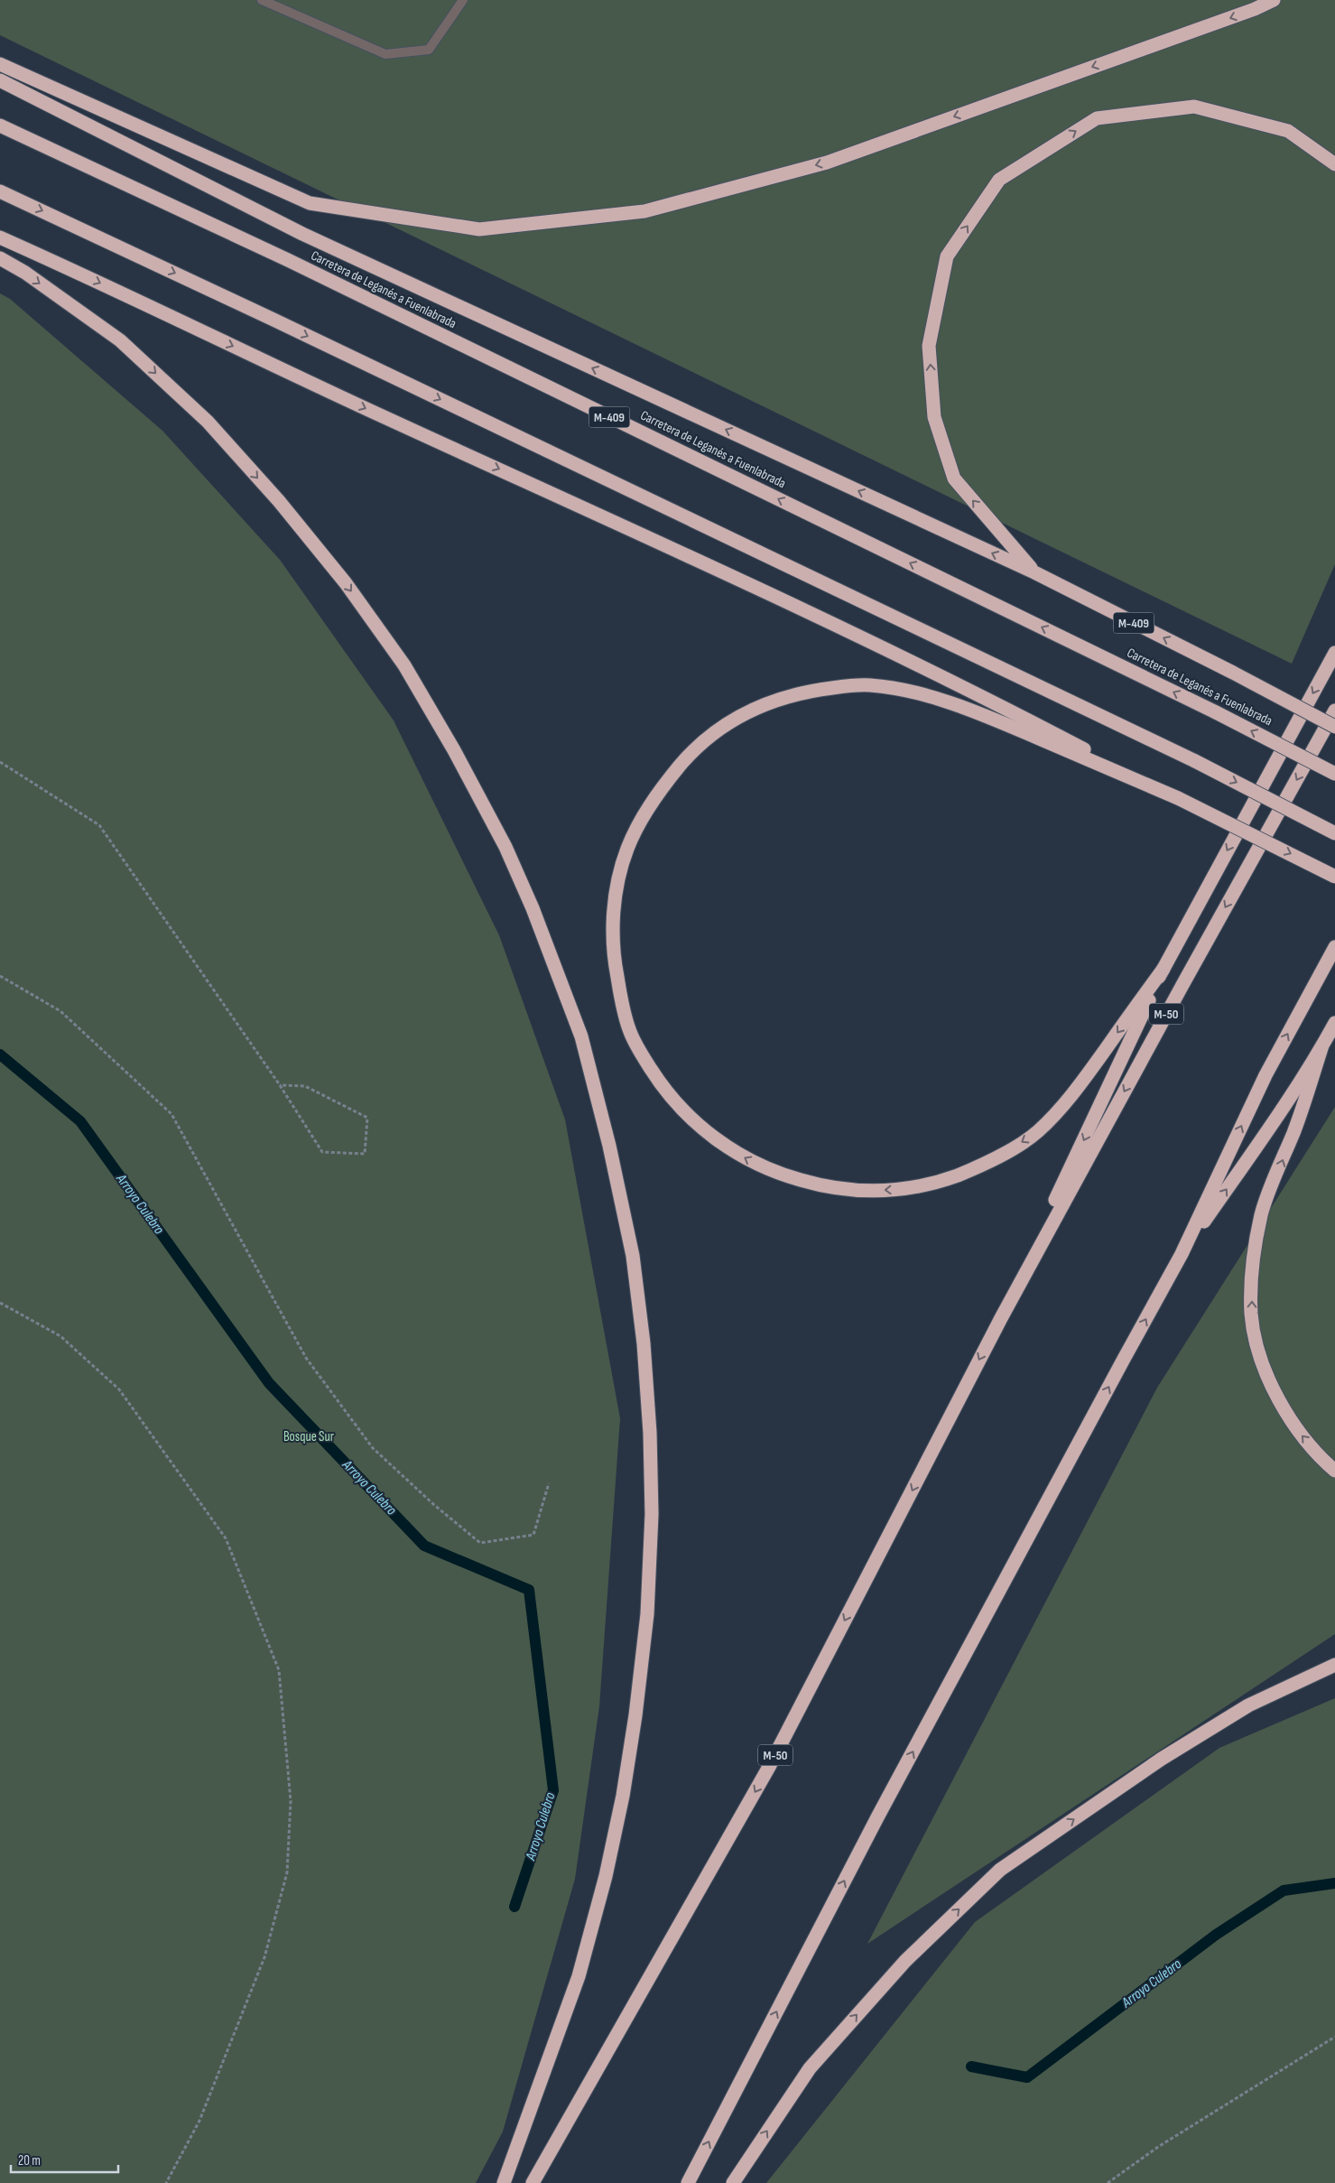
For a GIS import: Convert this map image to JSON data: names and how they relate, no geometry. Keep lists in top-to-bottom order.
{
  "streets": {
    "highway": ["Carretera de Leganés a Fuenlabrada", "M-409", "M-50"]
  },
  "water": ["Arroyo Culebro"],
  "parks": ["Bosque Sur"],
  "scale_bar": "20 m"
}
